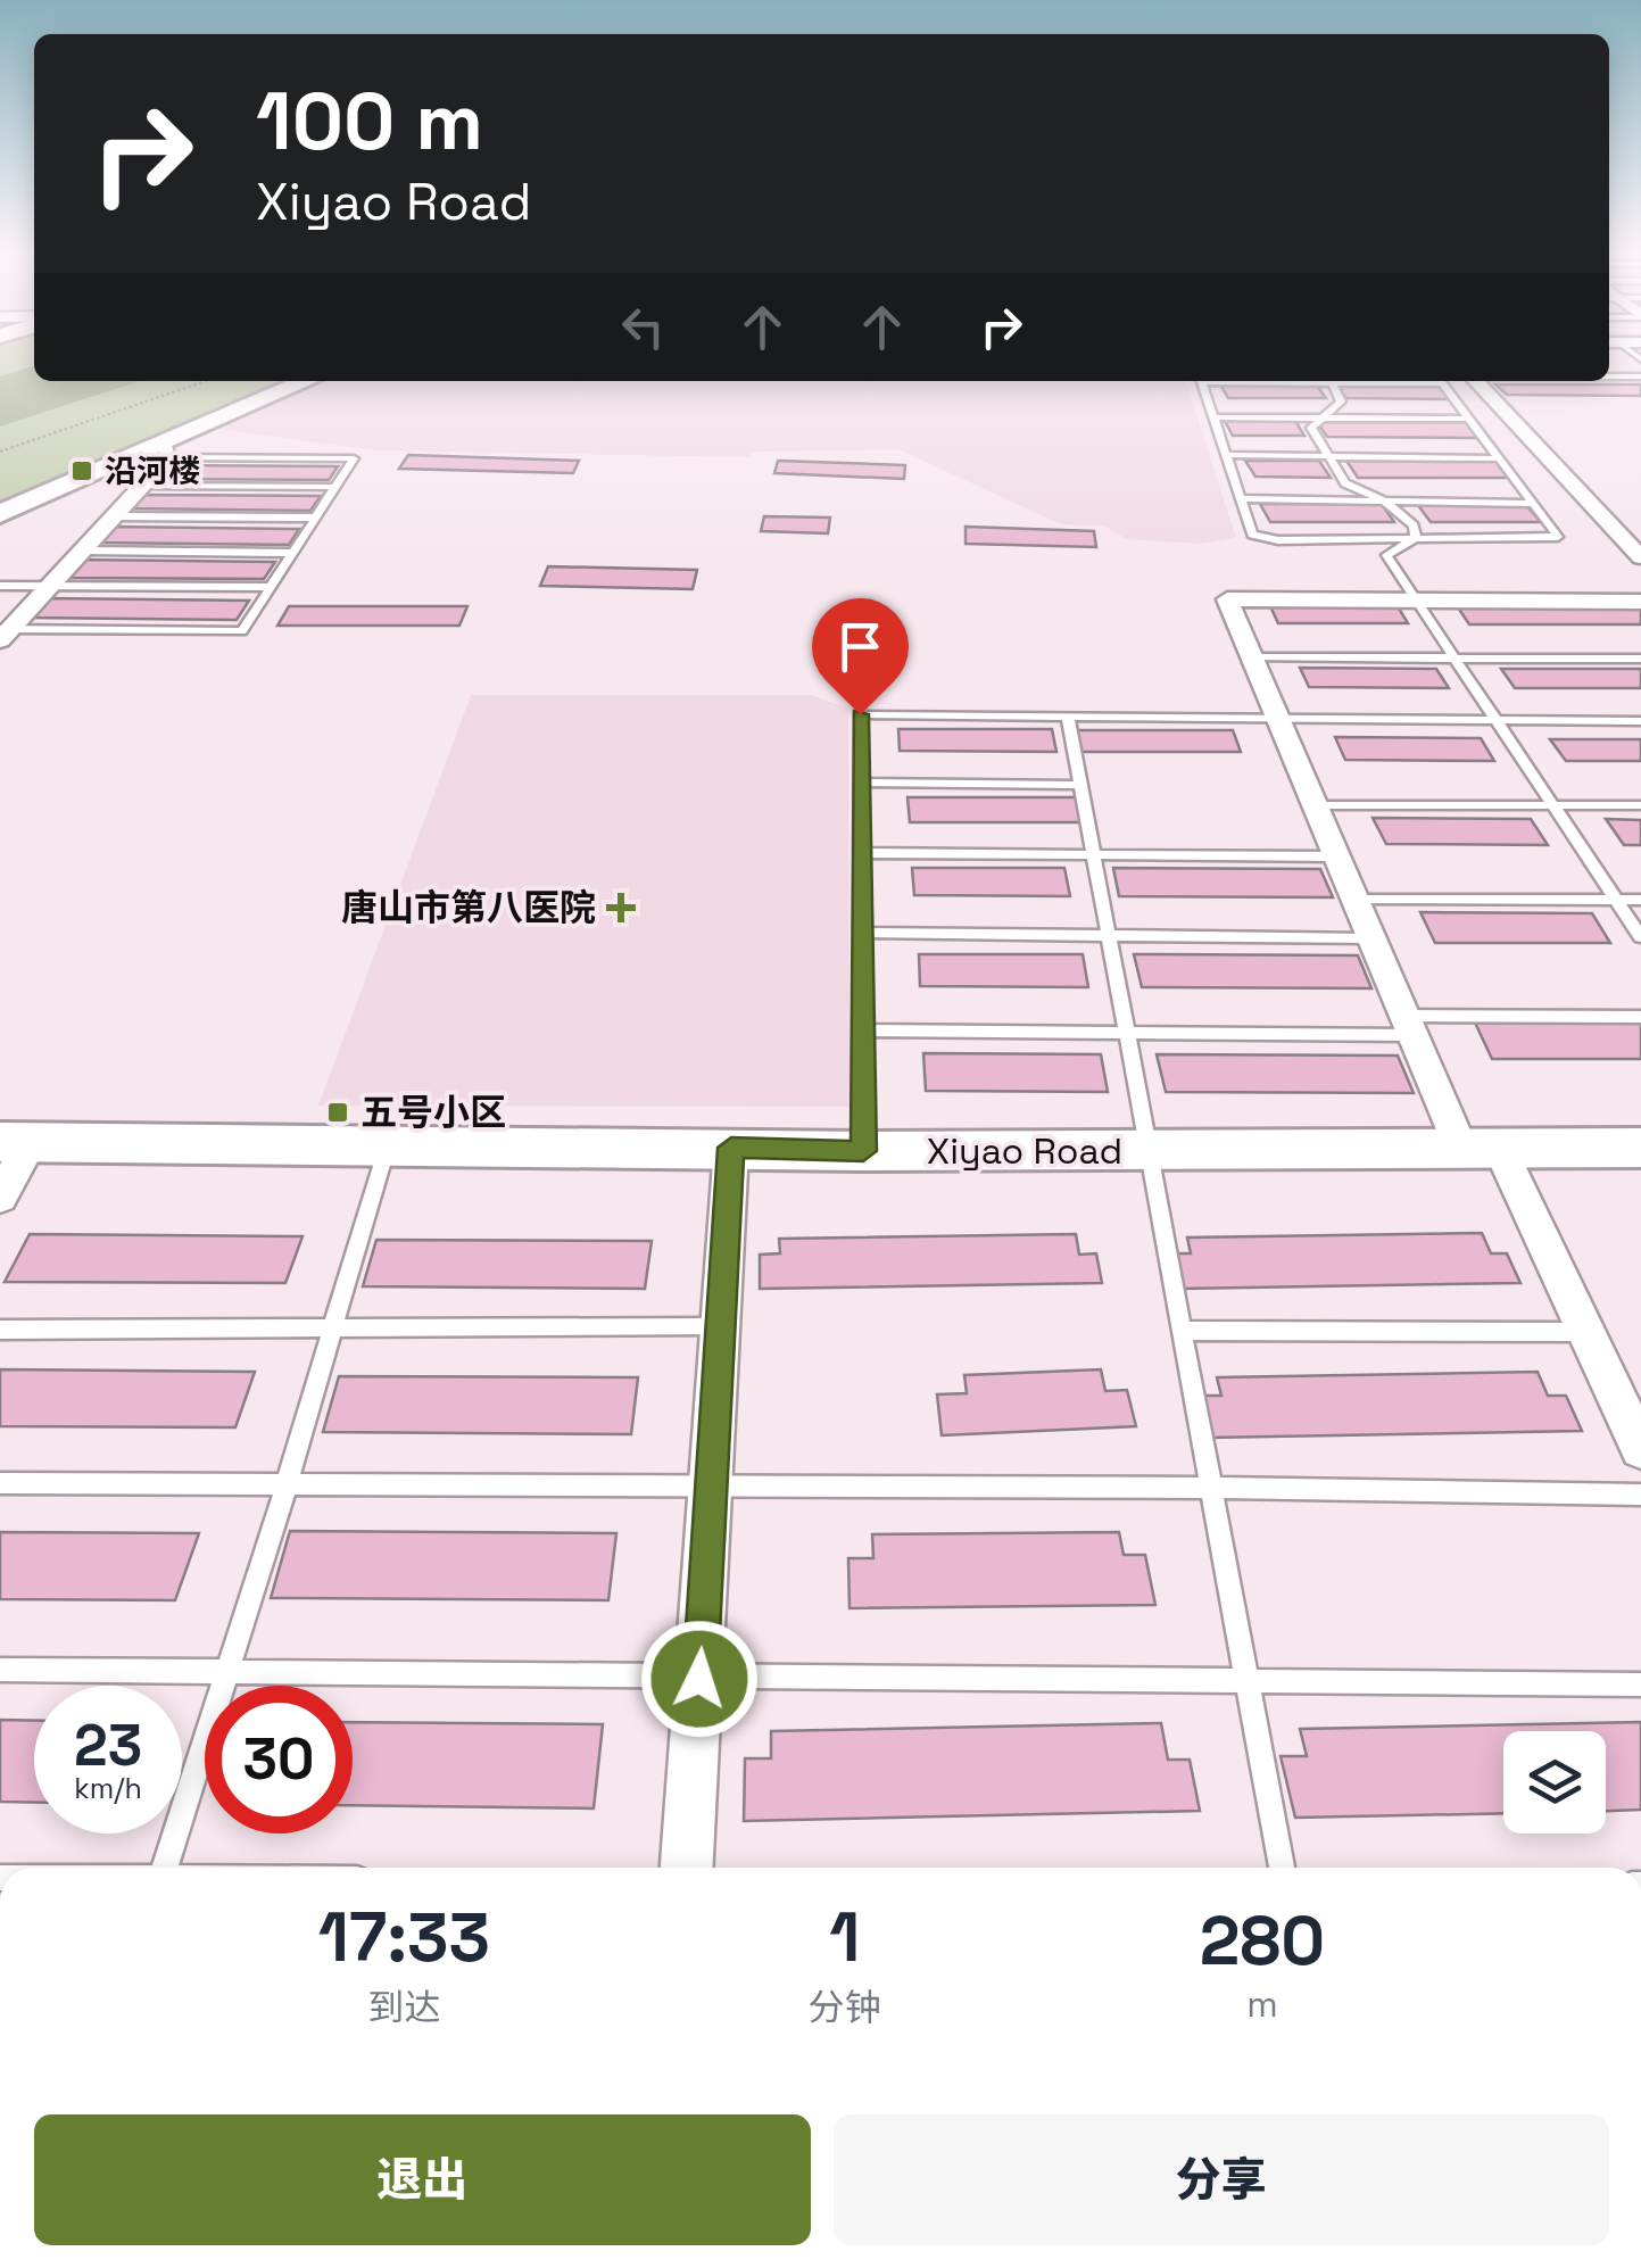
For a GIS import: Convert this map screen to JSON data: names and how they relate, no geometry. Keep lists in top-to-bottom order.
{
  "streets": {
    "street": ["Xiyao Road"]
  },
  "places": {
    "transit": ["沿河楼", "五号小区"],
    "health": ["唐山市第八医院"]
  },
  "page": {
    "turn": ["100 m", "Xiyao Road"],
    "speed": "23 km/h",
    "limit": "30",
    "eta": [
      "17:33",
      "到达",
      "1",
      "分钟",
      "280",
      "m"
    ],
    "buttons": ["退出", "分享"]
  }
}
